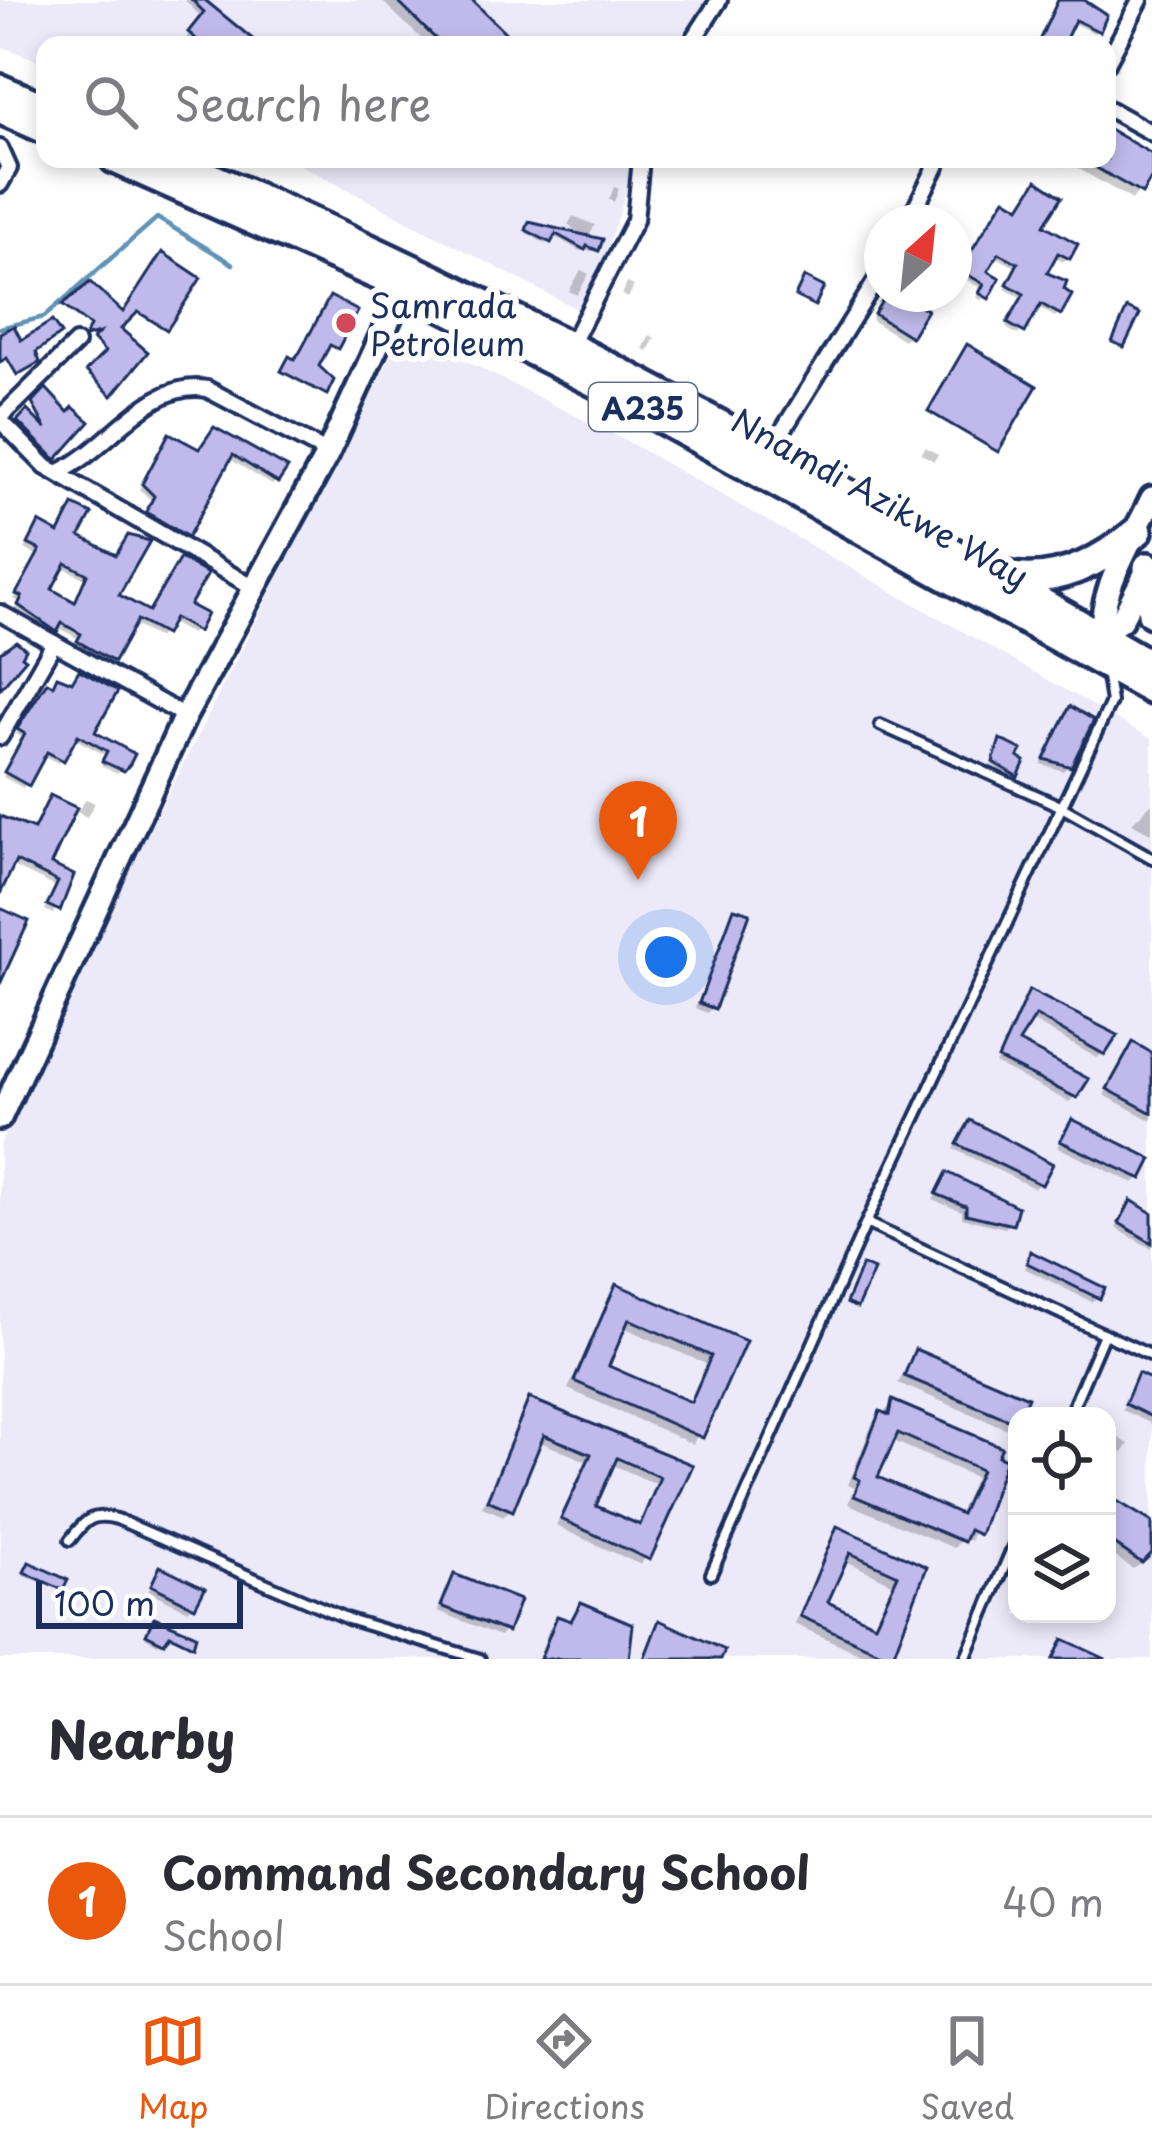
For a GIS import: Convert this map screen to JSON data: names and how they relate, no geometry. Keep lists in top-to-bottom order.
{
  "streets": {
    "highway": ["A235", "Nnamdi Azikwe Way"]
  },
  "places": ["Samrada Petroleum"],
  "scale_bar": "100 m",
  "north": "top right",
  "page": {
    "search": "Search here",
    "pins": "1",
    "scale": "100 m",
    "heading": "Nearby",
    "list": [
      {
        "mark": "1",
        "name": "Command Secondary School",
        "note": "School",
        "value": "40 m"
      }
    ],
    "nav": ["Map", "Directions", "Saved"]
  }
}
